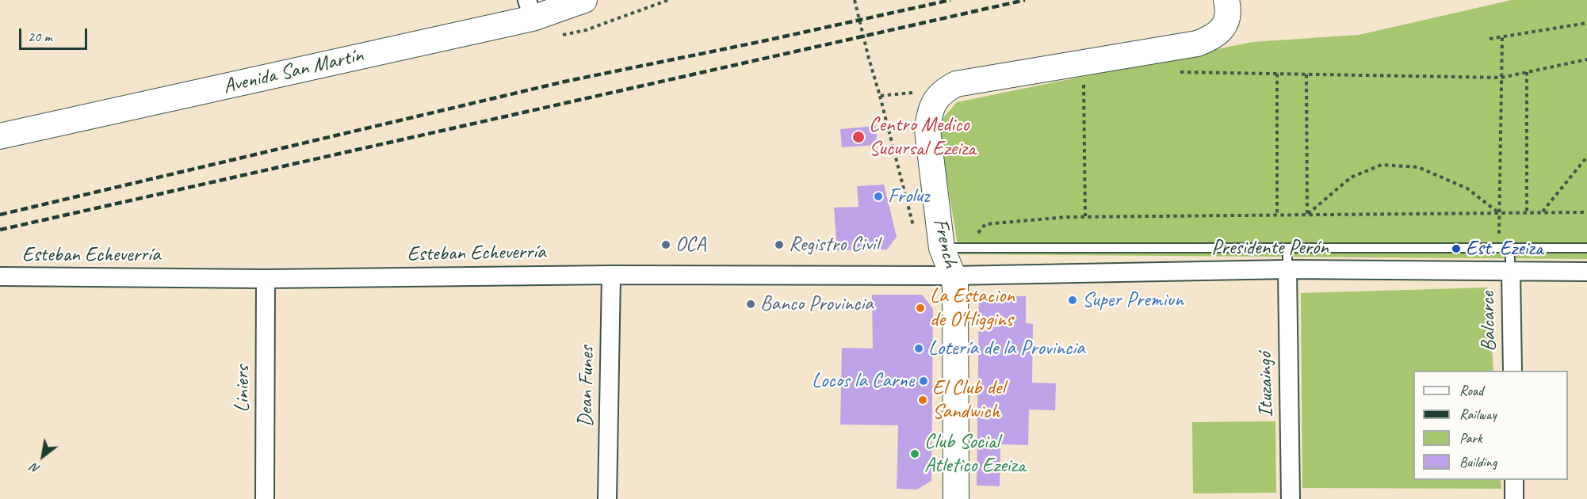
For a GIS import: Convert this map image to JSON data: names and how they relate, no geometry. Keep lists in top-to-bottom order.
{
  "streets": {
    "street": [
      "Avenida San Martín",
      "French",
      "Presidente Perón",
      "Esteban Echeverría",
      "Balcarce",
      "Ituzaingó",
      "Dean Funes",
      "Liniers"
    ]
  },
  "crossings": [
    ["French", "Presidente Perón"],
    ["French", "Esteban Echeverría"],
    ["Presidente Perón", "Esteban Echeverría"],
    ["Presidente Perón", "Balcarce"],
    ["Presidente Perón", "Ituzaingó"],
    ["Esteban Echeverría", "Dean Funes"],
    ["Esteban Echeverría", "Liniers"]
  ],
  "places": [
    "Centro Medico Sucursal Ezeiza",
    "Froluz",
    "OCA",
    "Registro Civil",
    "Est. Ezeiza",
    "Super Premiun",
    "Banco Provincia",
    "La Estacion de O'Higgins",
    "Lotería de la Provincia",
    "Locos la Carne",
    "El Club del Sandwich",
    "Club Social Atletico Ezeiza"
  ],
  "legend": [
    "Road",
    "Railway",
    "Park",
    "Building"
  ],
  "scale_bar": "20 m",
  "north": "bottom left"
}
